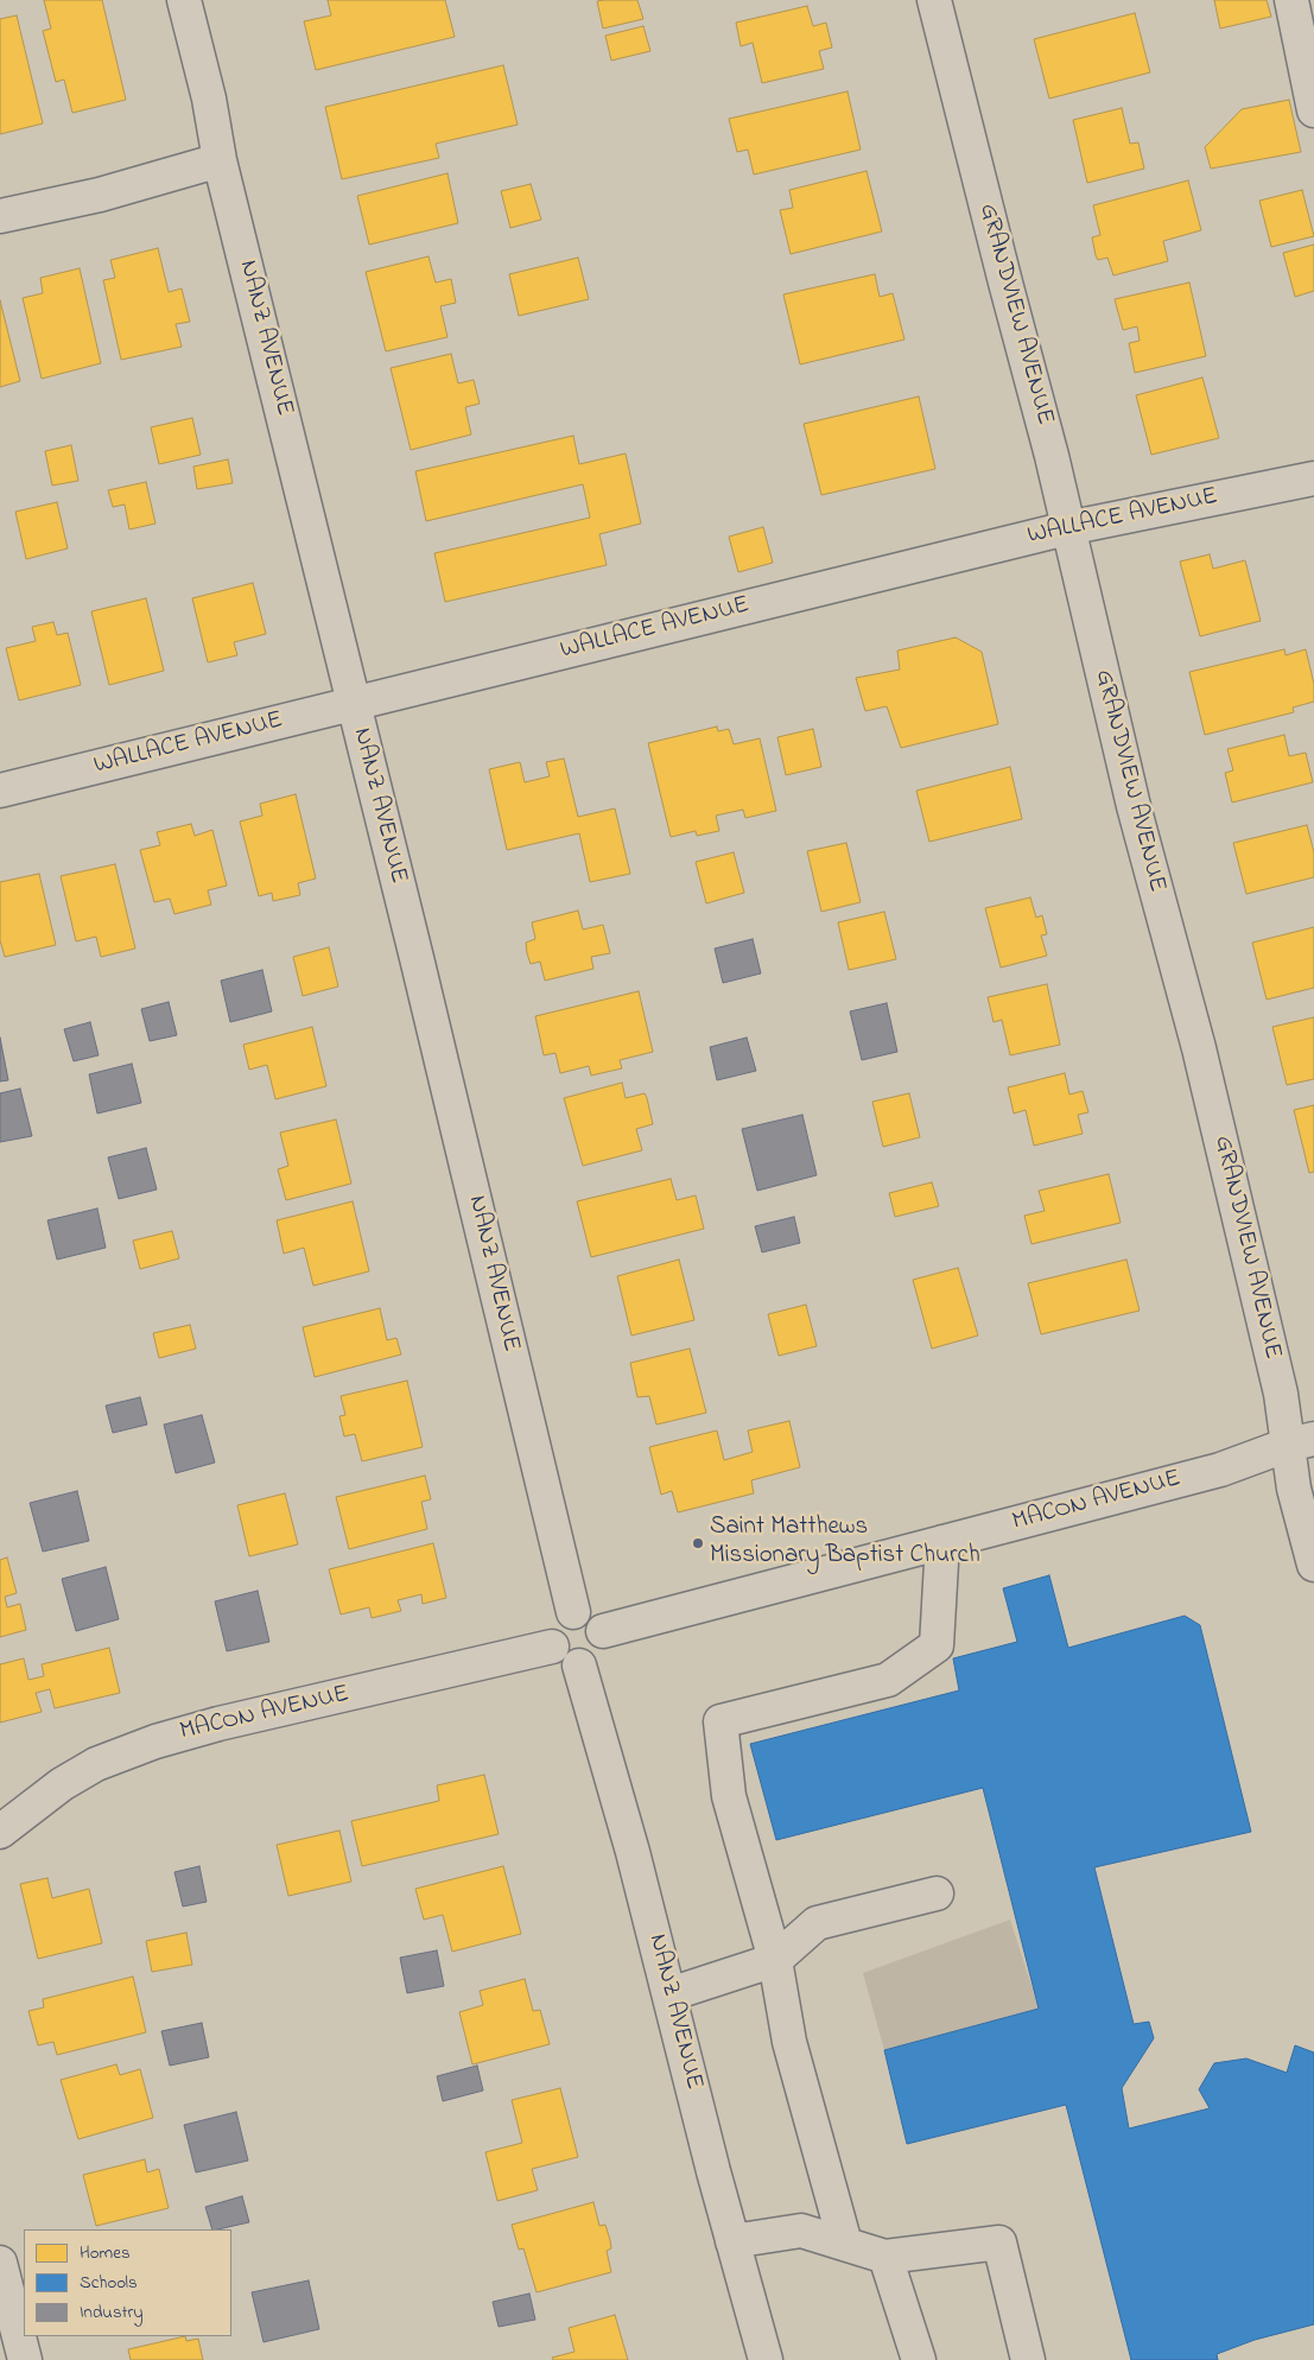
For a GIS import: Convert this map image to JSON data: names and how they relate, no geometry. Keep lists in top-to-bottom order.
{
  "streets": {
    "street": [
      "GRANDVIEW AVENUE",
      "NANZ AVENUE",
      "WALLACE AVENUE",
      "MACON AVENUE"
    ]
  },
  "crossings": [
    ["GRANDVIEW AVENUE", "WALLACE AVENUE"],
    ["GRANDVIEW AVENUE", "MACON AVENUE"],
    ["NANZ AVENUE", "WALLACE AVENUE"],
    ["NANZ AVENUE", "MACON AVENUE"]
  ],
  "places": ["Saint Matthews Missionary Baptist Church"],
  "legend": ["Homes", "Schools", "Industry"]
}
